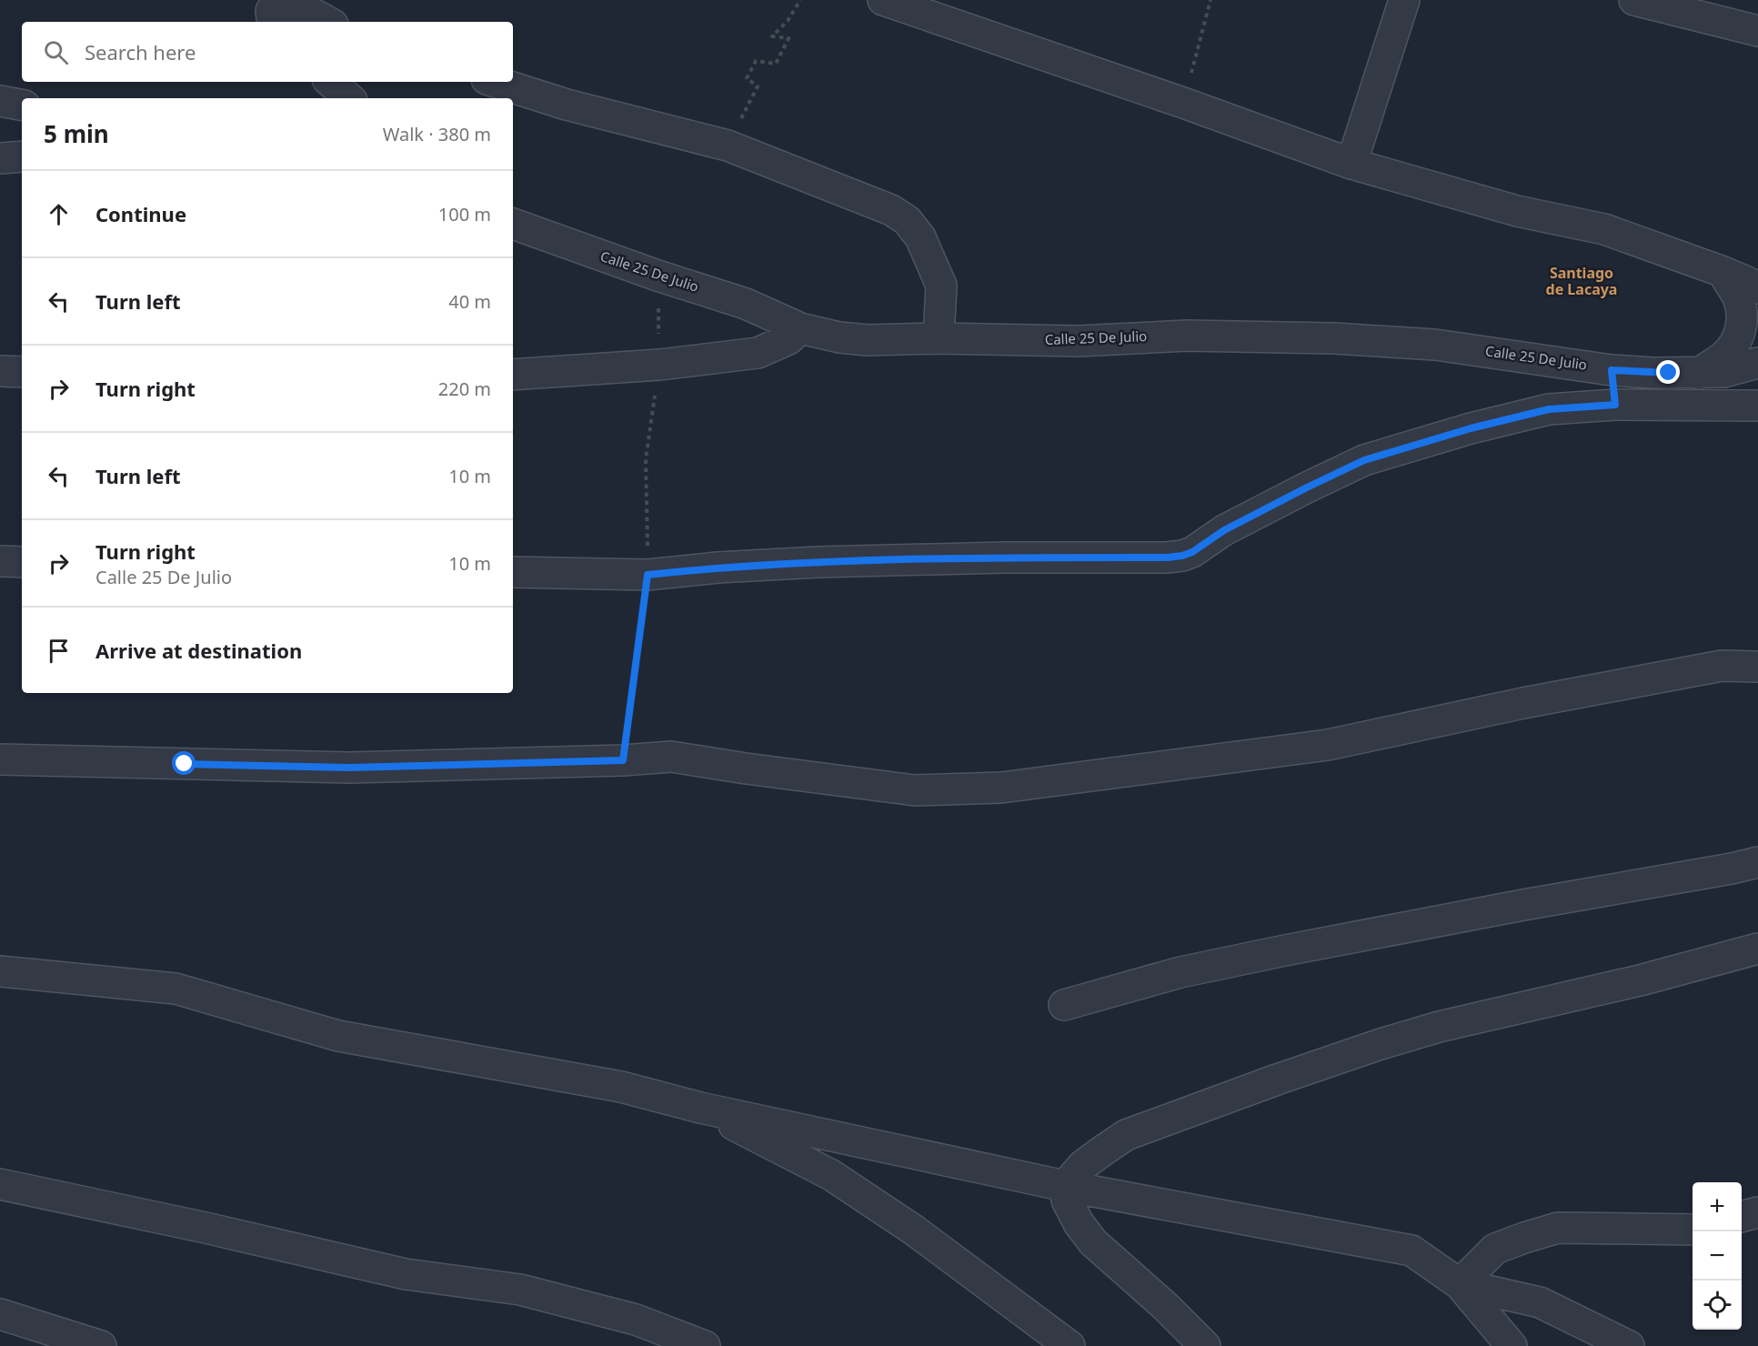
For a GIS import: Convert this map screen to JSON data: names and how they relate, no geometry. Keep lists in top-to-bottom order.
{
  "streets": {
    "street": ["Calle 25 De Julio"]
  },
  "districts": ["Santiago de Lacaya"],
  "page": {
    "search": "Search here",
    "heading": ["5 min", "Walk · 380 m"],
    "list": [
      ["Continue", "100 m"],
      ["Turn left", "40 m"],
      ["Turn right", "220 m"],
      ["Turn left", "10 m"],
      ["Turn right", "Calle 25 De Julio", "10 m"],
      "Arrive at destination"
    ],
    "map_buttons": ["+", "−"]
  }
}
